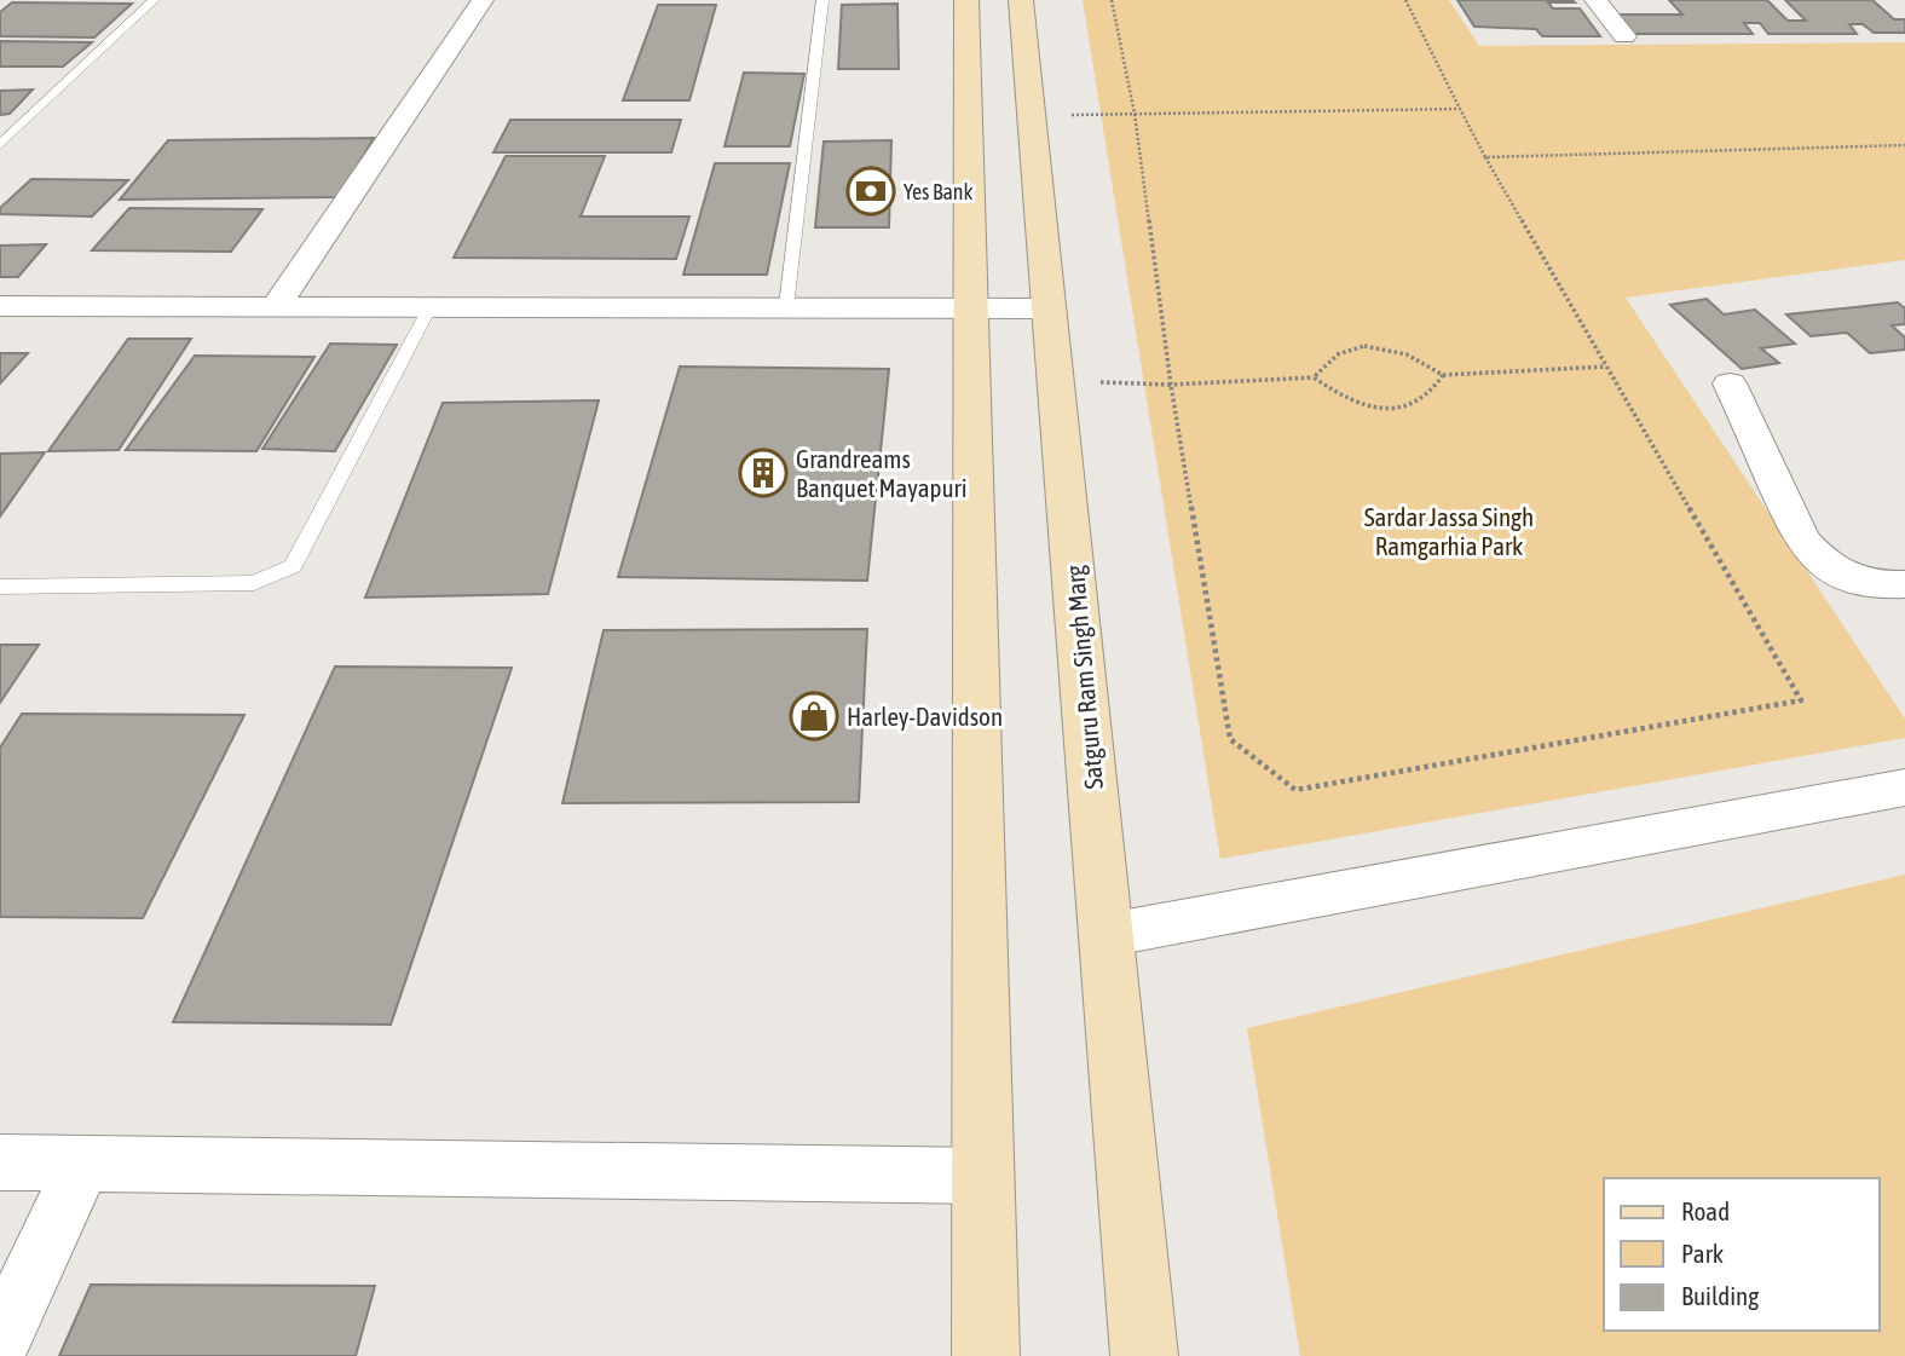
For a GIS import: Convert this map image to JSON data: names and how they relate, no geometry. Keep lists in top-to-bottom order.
{
  "streets": {
    "main road": ["Satguru Ram Singh Marg"]
  },
  "parks": ["Sardar Jassa Singh Ramgarhia Park"],
  "places": {
    "bank": ["Yes Bank"],
    "building": ["Grandreams Banquet Mayapuri"],
    "shop": ["Harley-Davidson"]
  },
  "legend": ["Road", "Park", "Building"]
}
